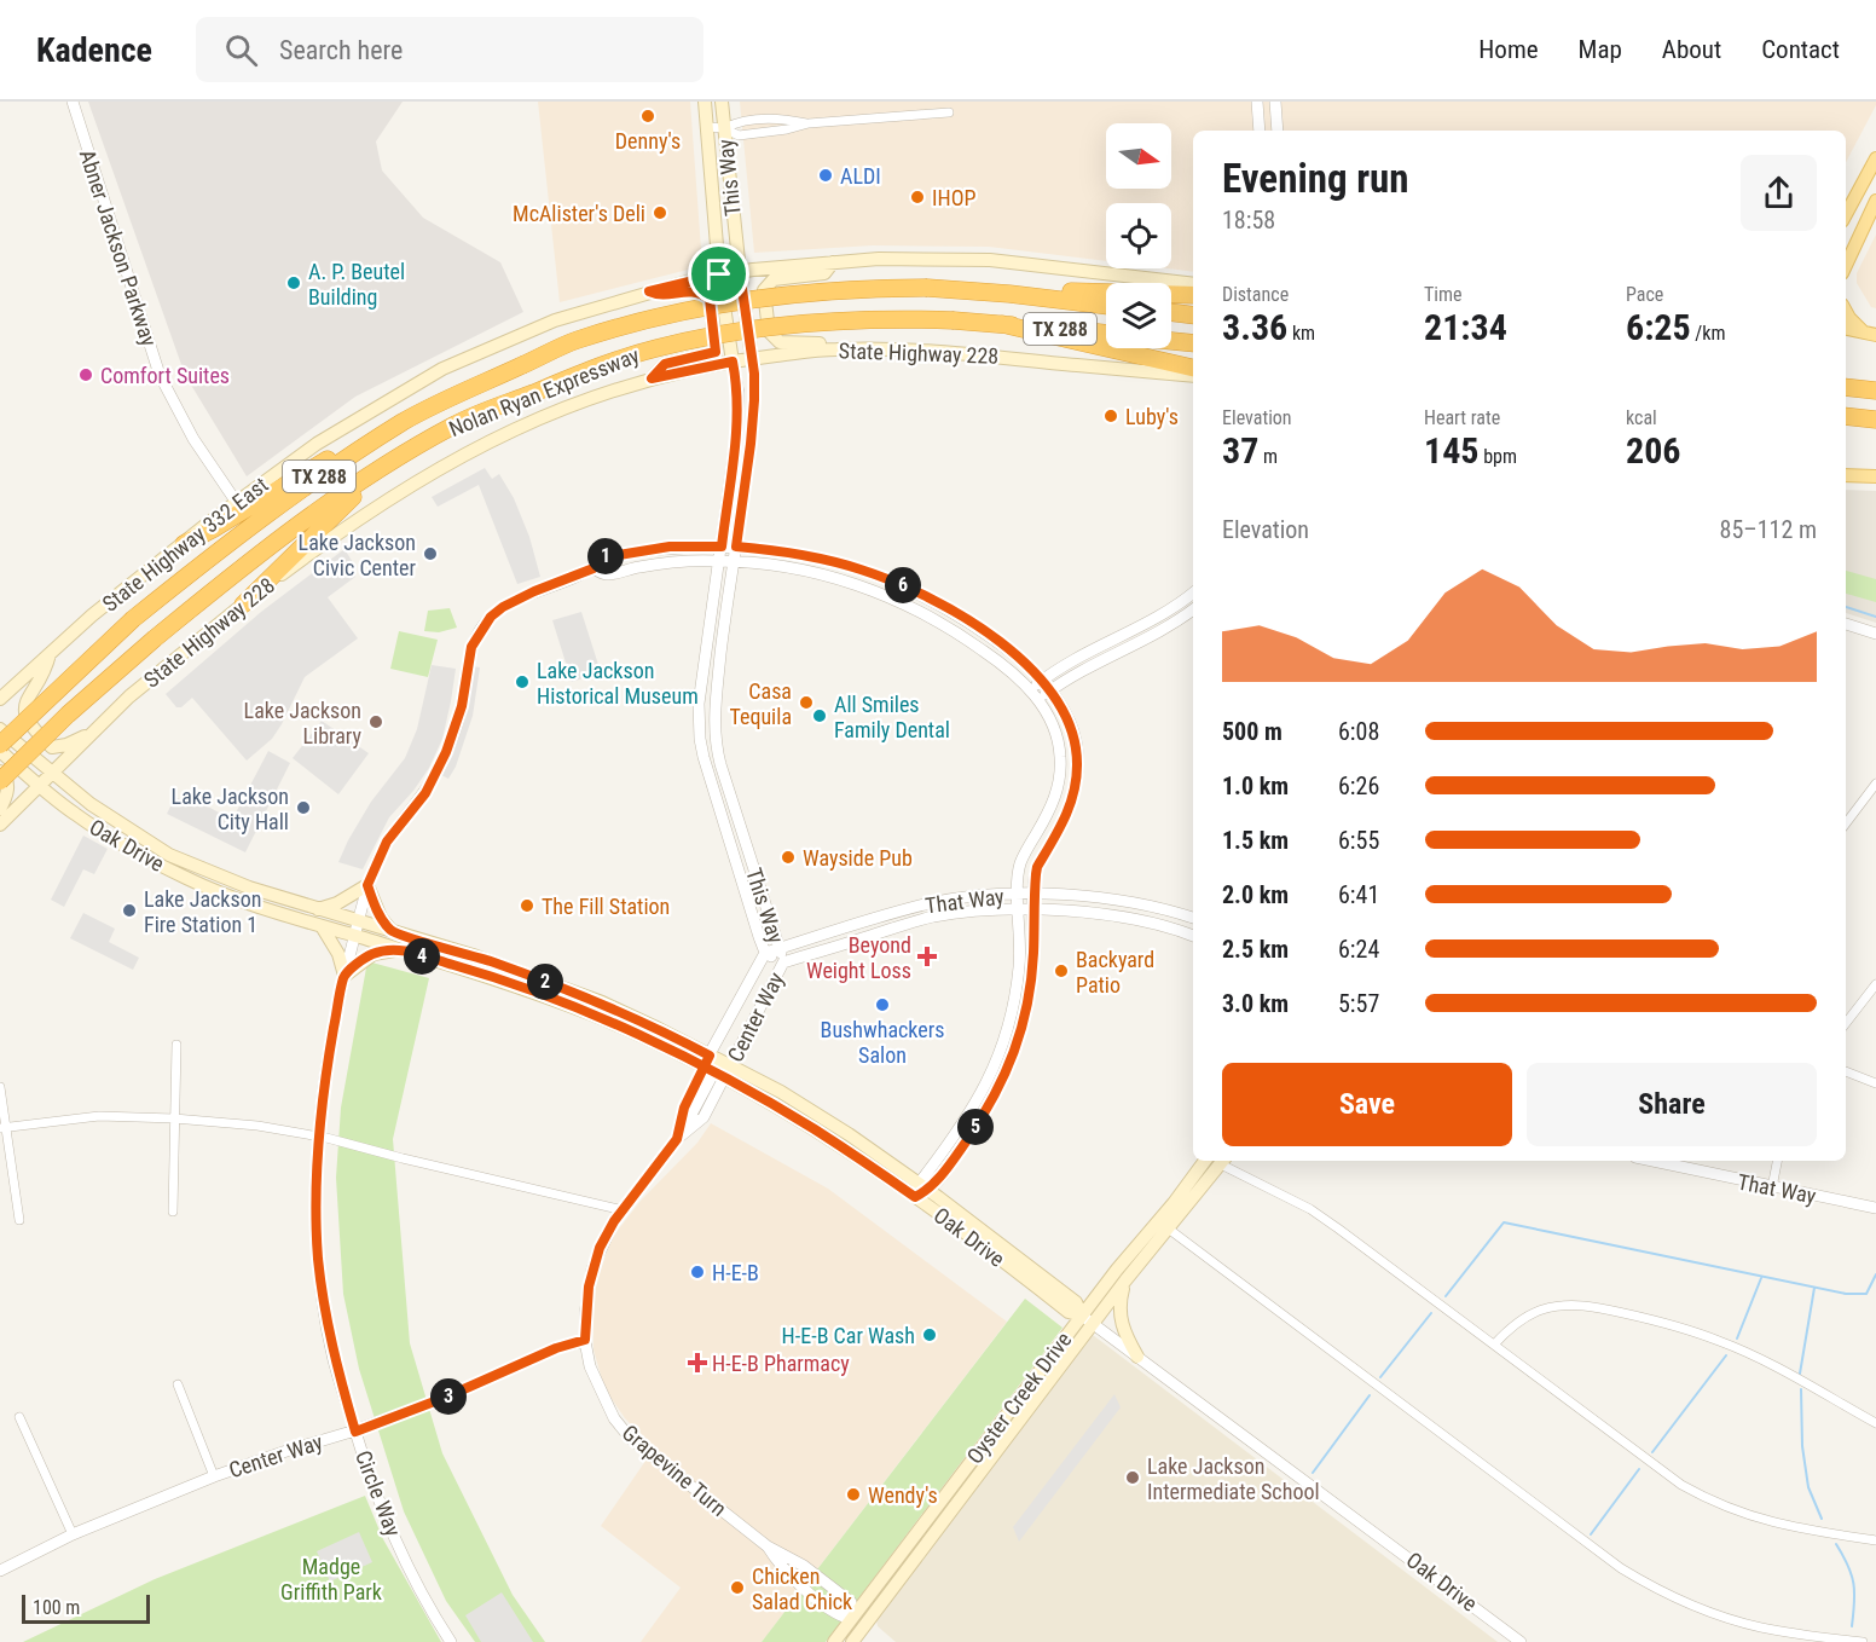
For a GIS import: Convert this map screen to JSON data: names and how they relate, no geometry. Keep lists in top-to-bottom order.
{
  "streets": {
    "highway": ["TX 288", "Nolan Ryan Expressway"],
    "main road": [
      "This Way",
      "State Highway 228",
      "State Highway 332 East",
      "Oak Drive",
      "Oyster Creek Drive"
    ],
    "street": [
      "Abner Jackson Parkway",
      "That Way",
      "Center Way",
      "Grapevine Turn",
      "Circle Way"
    ]
  },
  "crossings": [
    ["This Way", "State Highway 228"],
    ["This Way", "That Way"],
    ["This Way", "Center Way"],
    ["This Way", "Circle Way"],
    ["Abner Jackson Parkway", "State Highway 332 East"],
    ["Oak Drive", "Center Way"],
    ["Oak Drive", "Oyster Creek Drive"],
    ["Oak Drive", "Circle Way"],
    ["That Way", "Center Way"],
    ["That Way", "Circle Way"],
    ["Center Way", "Grapevine Turn"],
    ["Center Way", "Circle Way"],
    ["Oyster Creek Drive", "Grapevine Turn"]
  ],
  "parks": ["Madge Griffith Park"],
  "places": {
    "other": [
      "Denny's",
      "ALDI",
      "IHOP",
      "McAlister's Deli",
      "A. P. Beutel Building",
      "Comfort Suites",
      "Luby's",
      "Lake Jackson Civic Center",
      "Lake Jackson Historical Museum",
      "Casa Tequila",
      "All Smiles Family Dental",
      "Lake Jackson Library",
      "Lake Jackson City Hall",
      "Wayside Pub",
      "The Fill Station",
      "Lake Jackson Fire Station 1",
      "Backyard Patio",
      "Bushwhackers Salon",
      "H-E-B",
      "H-E-B Car Wash",
      "Lake Jackson Intermediate School",
      "Wendy's",
      "Chicken Salad Chick"
    ],
    "health": ["Beyond Weight Loss", "H-E-B Pharmacy"]
  },
  "scale_bar": "100 m",
  "north": "right",
  "page": {
    "header": "Kadence",
    "search": "Search here",
    "nav": [
      "Home",
      "Map",
      "About",
      "Contact"
    ],
    "heading": ["Evening run", "18:58"],
    "stats": [
      ["Distance", "3.36 km"],
      ["Time", "21:34"],
      ["Pace", "6:25 /km"],
      ["Elevation", "37 m"],
      ["Heart rate", "145 bpm"],
      ["kcal", "206"]
    ],
    "chart": ["Elevation", "85–112 m"],
    "pins": [
      "1",
      "6",
      "4",
      "2",
      "5",
      "3"
    ],
    "list": [
      {
        "name": "500 m",
        "note": "6:08"
      },
      {
        "name": "1.0 km",
        "note": "6:26"
      },
      {
        "name": "1.5 km",
        "note": "6:55"
      },
      {
        "name": "2.0 km",
        "note": "6:41"
      },
      {
        "name": "2.5 km",
        "note": "6:24"
      },
      {
        "name": "3.0 km",
        "note": "5:57"
      }
    ],
    "buttons": ["Save", "Share"],
    "scale": "100 m"
  }
}
